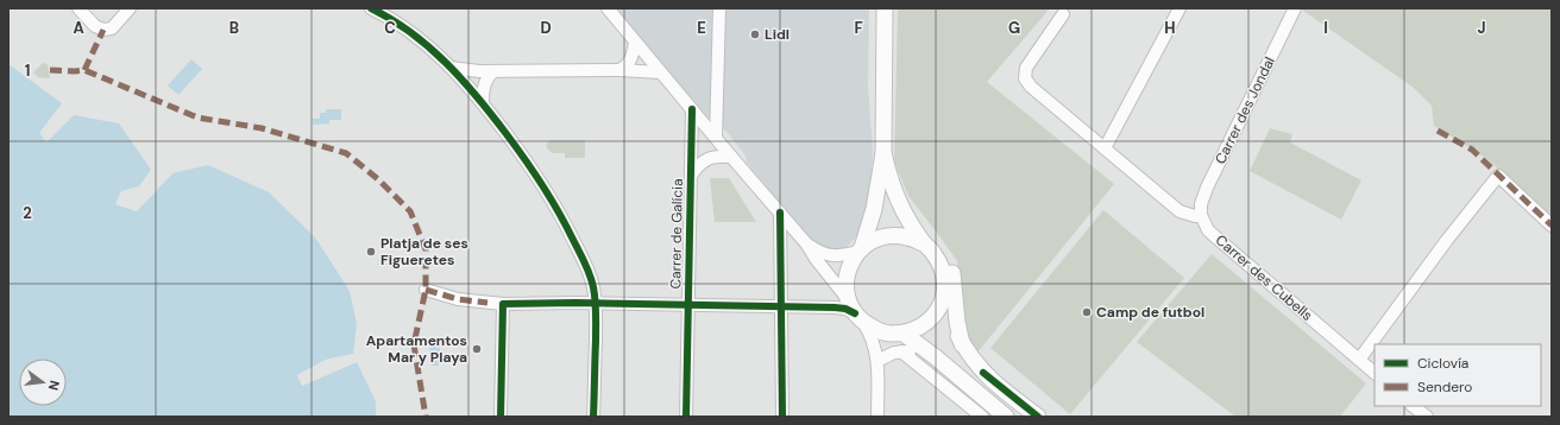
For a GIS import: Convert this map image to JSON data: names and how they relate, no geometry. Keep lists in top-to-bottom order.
{
  "streets": {
    "street": ["Carrer des Jondal", "Carrer de Galícia", "Carrer des Cubells"]
  },
  "crossings": [
    ["Carrer des Jondal", "Carrer des Cubells"]
  ],
  "places": [
    "Lidl",
    "Platja de ses Figueretes",
    "Camp de futbol",
    "Apartamentos Mar y Playa"
  ],
  "legend": ["Ciclovía", "Sendero"],
  "north": "right",
  "grid": {
    "columns": [
      "A",
      "B",
      "C",
      "D",
      "E",
      "F",
      "G",
      "H",
      "I",
      "J"
    ],
    "rows": ["1", "2"]
  }
}
